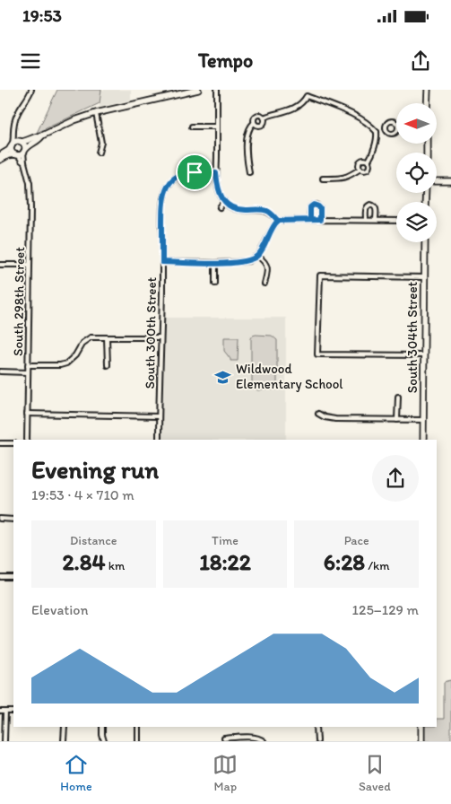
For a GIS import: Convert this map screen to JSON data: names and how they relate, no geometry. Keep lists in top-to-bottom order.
{
  "streets": {
    "street": ["South 298th Street", "South 300th Street", "South 304th Street"]
  },
  "places": {
    "school or university": ["Wildwood Elementary School"]
  },
  "north": "left",
  "page": {
    "status": "19:53",
    "header": "Tempo",
    "heading": ["Evening run", "19:53 · 4 × 710 m"],
    "stats": [
      ["Distance", "2.84 km"],
      ["Time", "18:22"],
      ["Pace", "6:28 /km"]
    ],
    "chart": ["Elevation", "125–129 m"],
    "tabs": ["Home", "Map", "Saved"]
  }
}
